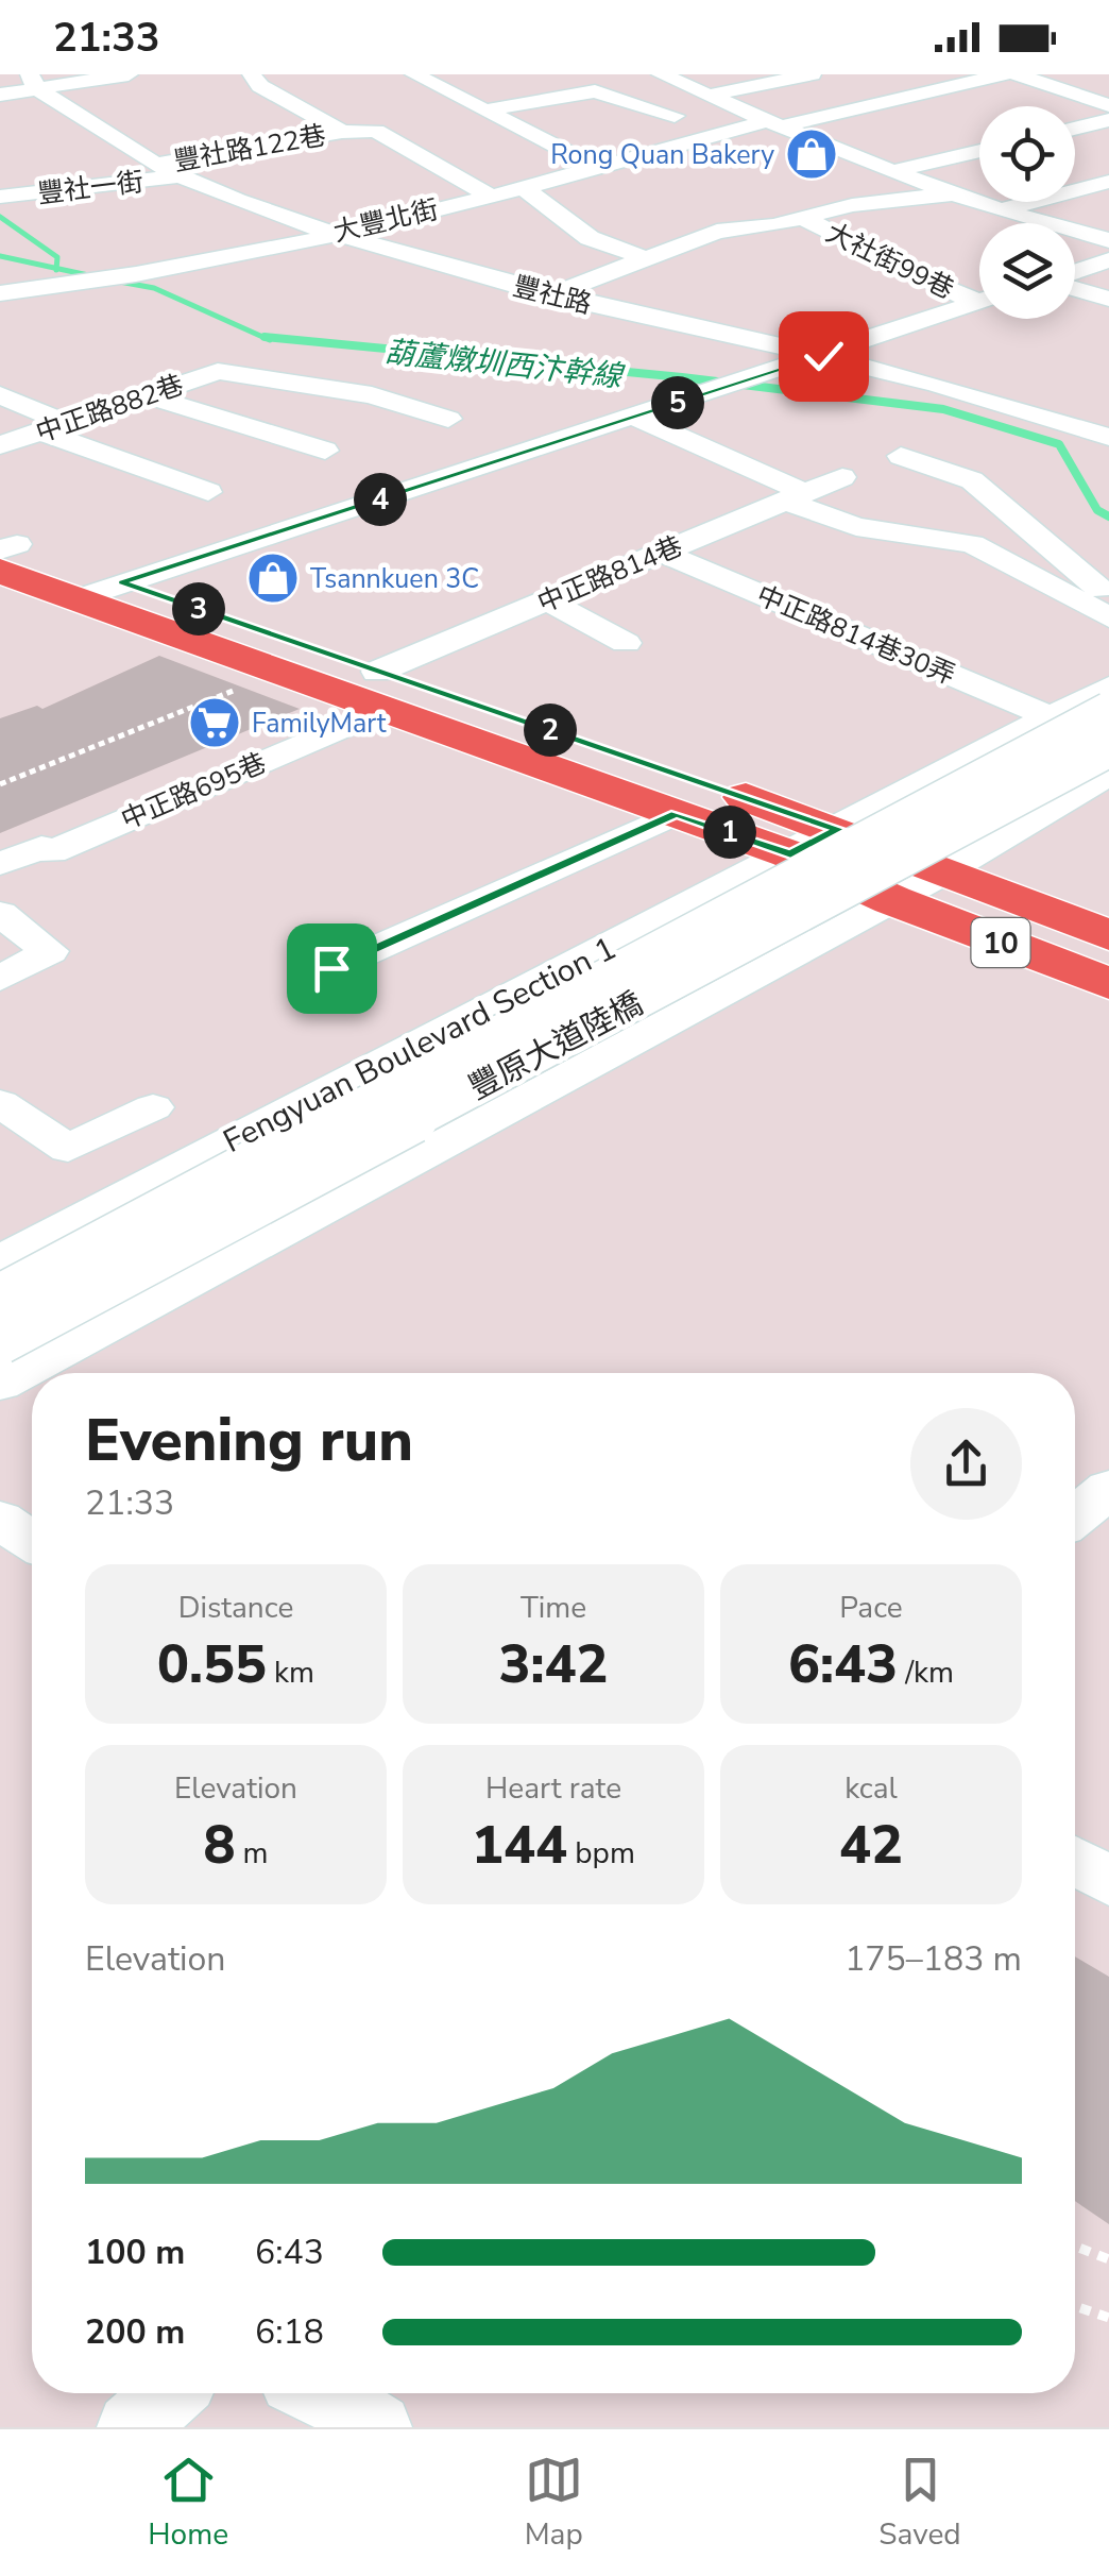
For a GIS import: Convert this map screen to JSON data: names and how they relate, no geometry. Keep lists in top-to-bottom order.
{
  "streets": {
    "main road": ["10"],
    "street": [
      "豐社路122巷",
      "豐社一街",
      "大豐北街",
      "大社街99巷",
      "豐社路",
      "中正路882巷",
      "中正路814巷",
      "中正路814巷30弄",
      "中正路695巷",
      "Fengyuan Boulevard Section 1",
      "豐原大道陸橋"
    ]
  },
  "crossings": [
    ["豐社路122巷", "豐社路"],
    ["豐社一街", "豐社路"],
    ["大豐北街", "豐社路"],
    ["中正路814巷", "中正路814巷30弄"],
    ["中正路814巷", "中正路695巷"],
    ["中正路814巷", "10"],
    ["中正路814巷30弄", "Fengyuan Boulevard Section 1"],
    ["中正路695巷", "10"],
    ["10", "Fengyuan Boulevard Section 1"],
    ["Fengyuan Boulevard Section 1", "豐原大道陸橋"]
  ],
  "water": ["葫蘆燉圳西汴幹線"],
  "places": {
    "shop": ["Rong Quan Bakery", "Tsannkuen 3C"],
    "supermarket": ["FamilyMart"]
  },
  "page": {
    "status": "21:33",
    "pins": [
      "5",
      "4",
      "3",
      "2",
      "1"
    ],
    "heading": ["Evening run", "21:33"],
    "stats": [
      ["Distance", "0.55 km"],
      ["Time", "3:42"],
      ["Pace", "6:43 /km"],
      ["Elevation", "8 m"],
      ["Heart rate", "144 bpm"],
      ["kcal", "42"]
    ],
    "chart": ["Elevation", "175–183 m"],
    "list": [
      {
        "name": "100 m",
        "note": "6:43"
      },
      {
        "name": "200 m",
        "note": "6:18"
      }
    ],
    "tabs": ["Home", "Map", "Saved"]
  }
}
